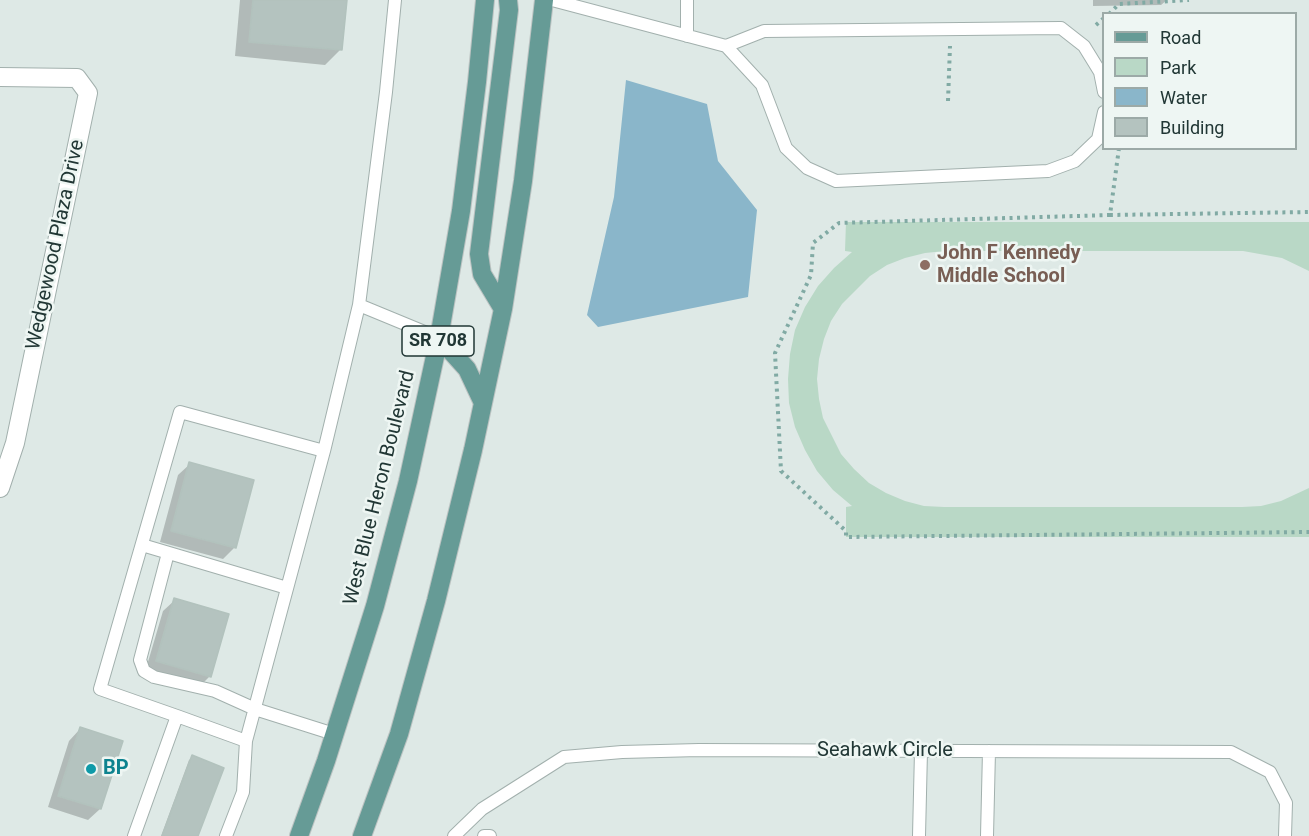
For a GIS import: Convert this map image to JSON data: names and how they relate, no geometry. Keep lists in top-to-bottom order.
{
  "streets": {
    "main road": ["SR 708", "West Blue Heron Boulevard"],
    "street": ["Wedgewood Plaza Drive"],
    "lane": ["Seahawk Circle"]
  },
  "places": ["John F Kennedy Middle School", "BP"],
  "legend": [
    "Road",
    "Park",
    "Water",
    "Building"
  ]
}
